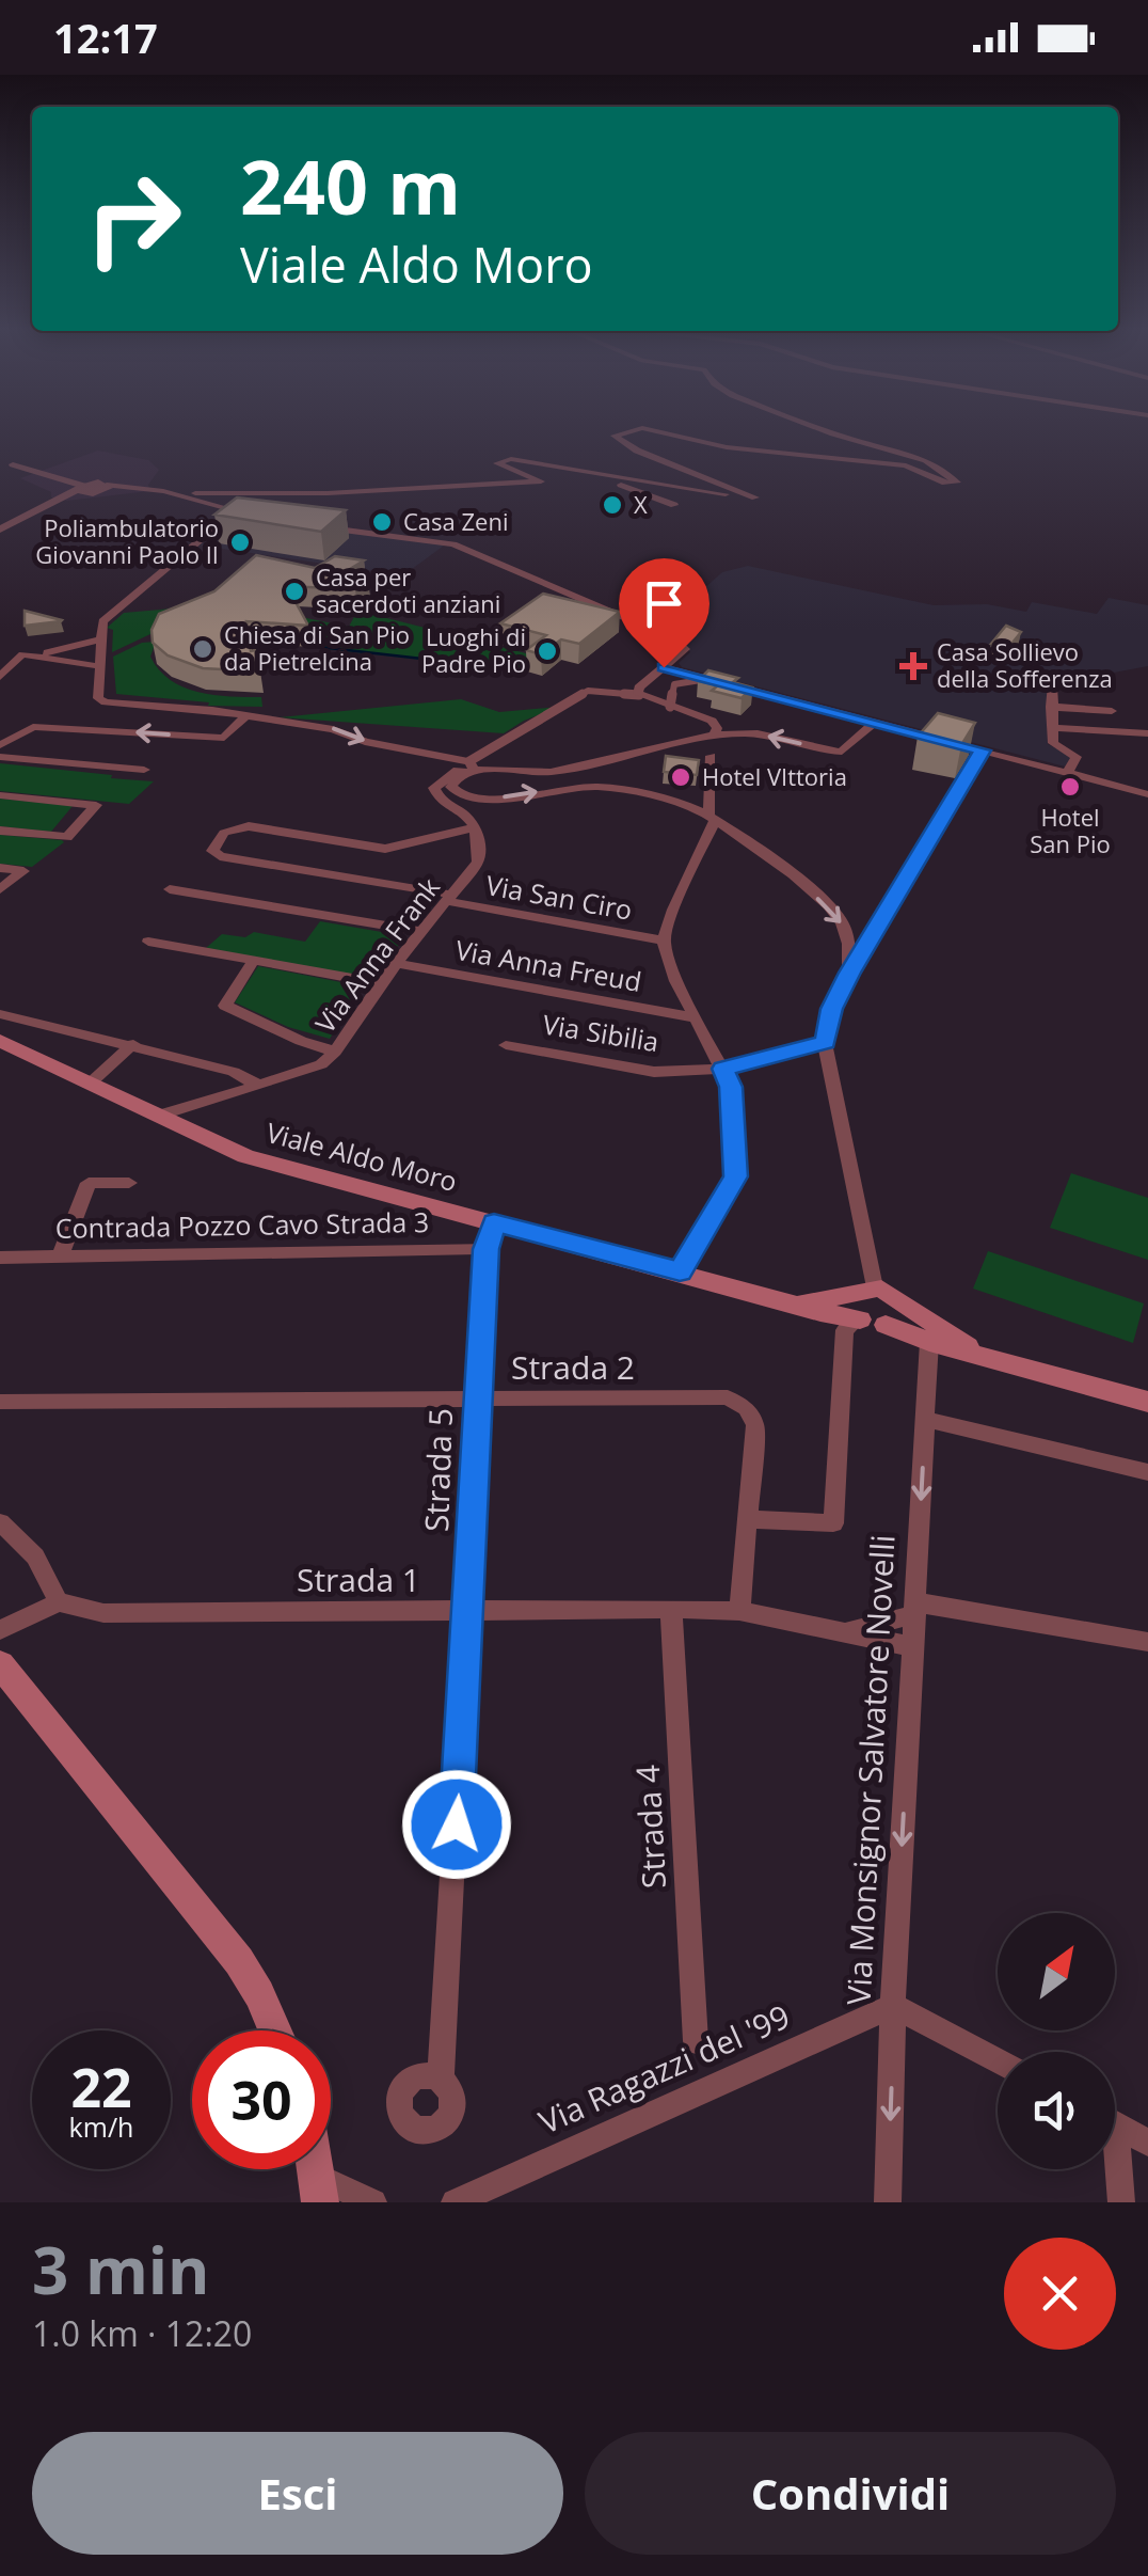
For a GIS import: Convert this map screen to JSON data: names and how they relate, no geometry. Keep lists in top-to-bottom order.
{
  "streets": {
    "main road": ["Viale Aldo Moro"],
    "street": [
      "Via San Ciro",
      "Via Anna Frank",
      "Via Anna Freud",
      "Via Sibilia",
      "Contrada Pozzo Cavo Strada 3",
      "Strada 2",
      "Strada 5",
      "Strada 1",
      "Via Monsignor Salvatore Novelli",
      "Strada 4",
      "Via Ragazzi del '99"
    ]
  },
  "crossings": [
    ["Via San Ciro", "Via Anna Frank"],
    ["Via Anna Frank", "Via Anna Freud"],
    ["Via Anna Frank", "Viale Aldo Moro"],
    ["Viale Aldo Moro", "Via Monsignor Salvatore Novelli"],
    ["Contrada Pozzo Cavo Strada 3", "Strada 5"],
    ["Strada 2", "Strada 5"],
    ["Strada 2", "Strada 1"],
    ["Strada 5", "Strada 1"],
    ["Strada 1", "Via Monsignor Salvatore Novelli"],
    ["Strada 1", "Strada 4"],
    ["Via Monsignor Salvatore Novelli", "Via Ragazzi del '99"]
  ],
  "one_way": ["Via Monsignor Salvatore Novelli"],
  "places": {
    "other": [
      "X",
      "Casa Zeni",
      "Poliambulatorio Giovanni Paolo II",
      "Casa per sacerdoti anziani",
      "Chiesa di San Pio da Pietrelcina",
      "Luoghi di Padre Pio",
      "Hotel VIttoria",
      "Hotel San Pio"
    ],
    "health": ["Casa Sollievo della Sofferenza"]
  },
  "north": "top right",
  "page": {
    "status": "12:17",
    "turn": ["240 m", "Viale Aldo Moro"],
    "speed": "22 km/h",
    "limit": "30",
    "heading": ["3 min", "1.0 km · 12:20"],
    "buttons": ["Esci", "Condividi"]
  }
}
